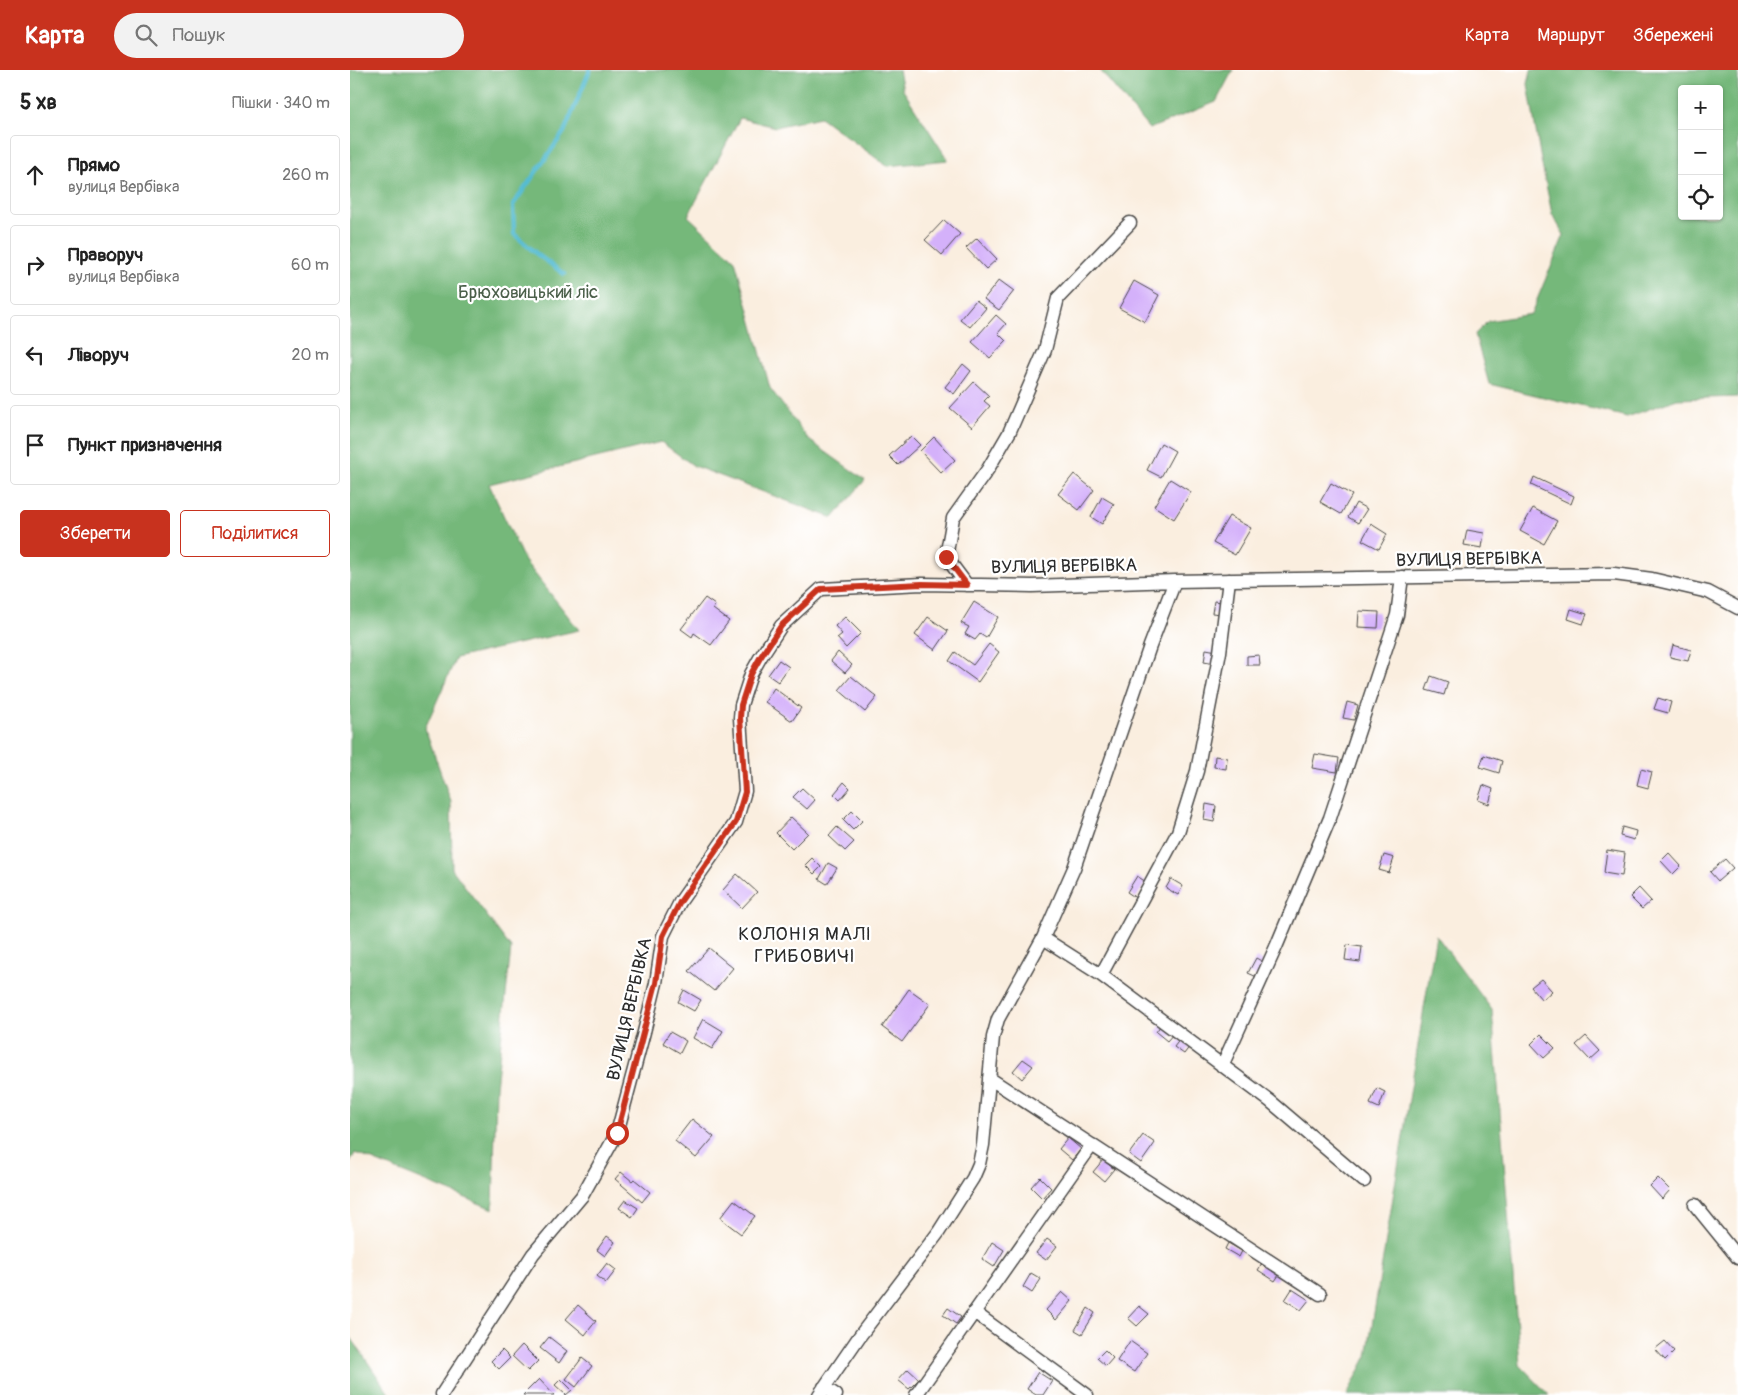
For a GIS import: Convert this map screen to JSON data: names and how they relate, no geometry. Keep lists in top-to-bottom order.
{
  "streets": {
    "street": ["ВУЛИЦЯ ВЕРБІВКА"]
  },
  "districts": ["КОЛОНІЯ МАЛІ ГРИБОВИЧІ"],
  "parks": ["Брюховицький ліс"],
  "page": {
    "header": "Карта",
    "search": "Пошук",
    "nav": ["Карта", "Маршрут", "Збережені"],
    "heading": ["5 хв", "Пішки · 340 m"],
    "map_buttons": ["+", "−"],
    "list": [
      ["Прямо", "вулиця Вербівка", "260 m"],
      ["Праворуч", "вулиця Вербівка", "60 m"],
      ["Ліворуч", "20 m"],
      "Пункт призначення"
    ],
    "buttons": ["Зберегти", "Поділитися"]
  }
}
